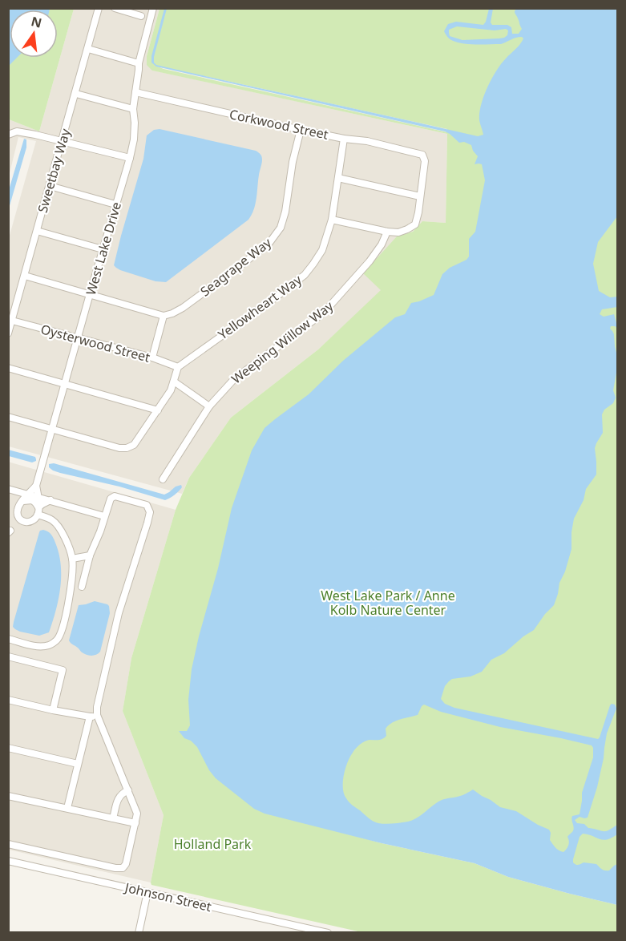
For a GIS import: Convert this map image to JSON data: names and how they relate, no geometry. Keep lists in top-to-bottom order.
{
  "streets": {
    "street": [
      "Corkwood Street",
      "Sweetbay Way",
      "West Lake Drive",
      "Seagrape Way",
      "Yellowheart Way",
      "Weeping Willow Way",
      "Oysterwood Street",
      "Johnson Street"
    ]
  },
  "crossings": [
    ["Corkwood Street", "West Lake Drive"],
    ["Corkwood Street", "Seagrape Way"],
    ["Corkwood Street", "Yellowheart Way"],
    ["Sweetbay Way", "Oysterwood Street"],
    ["West Lake Drive", "Oysterwood Street"],
    ["Yellowheart Way", "Oysterwood Street"]
  ],
  "parks": ["West Lake Park / Anne Kolb Nature Center", "Holland Park"],
  "north": "top"
}
